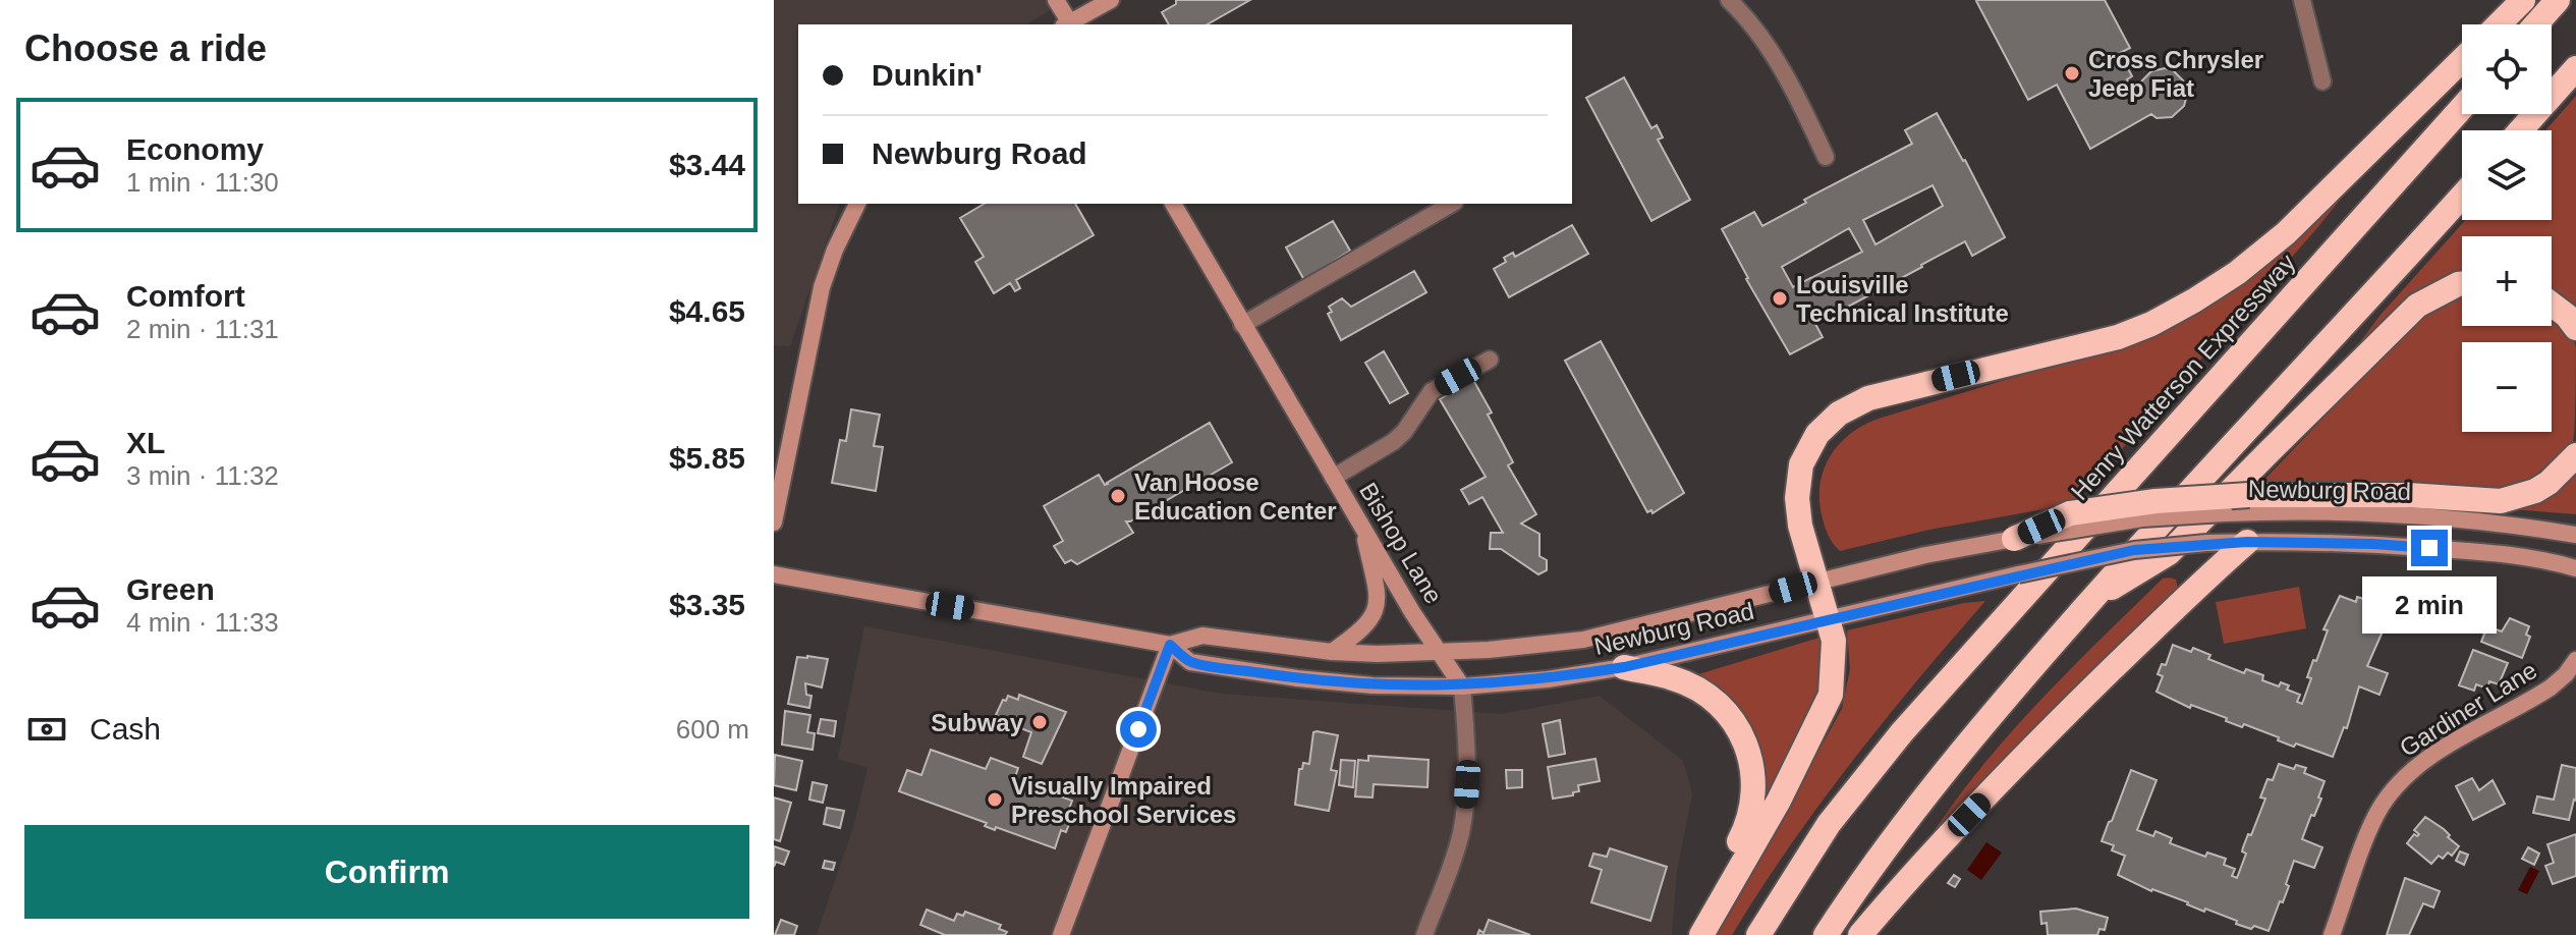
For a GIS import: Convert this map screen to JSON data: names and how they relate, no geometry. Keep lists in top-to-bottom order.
{
  "streets": {
    "highway": ["Henry Watterson Expressway"],
    "main road": ["Newburg Road", "Bishop Lane", "Gardiner Lane"]
  },
  "crossings": [
    ["Newburg Road", "Bishop Lane"]
  ],
  "places": [
    "Cross Chrysler Jeep Fiat",
    "Louisville Technical Institute",
    "Van Hoose Education Center",
    "Subway",
    "Visually Impaired Preschool Services"
  ],
  "page": {
    "heading": "Choose a ride",
    "map_buttons": ["+", "−"],
    "banner": ["Dunkin'", "Newburg Road"],
    "list": [
      {
        "name": "Economy",
        "note": "1 min · 11:30",
        "value": "$3.44"
      },
      {
        "name": "Comfort",
        "note": "2 min · 11:31",
        "value": "$4.65"
      },
      {
        "name": "XL",
        "note": "3 min · 11:32",
        "value": "$5.85"
      },
      {
        "name": "Green",
        "note": "4 min · 11:33",
        "value": "$3.35"
      }
    ],
    "bubble": "2 min",
    "pay": ["Cash", "600 m"],
    "buttons": "Confirm"
  }
}
